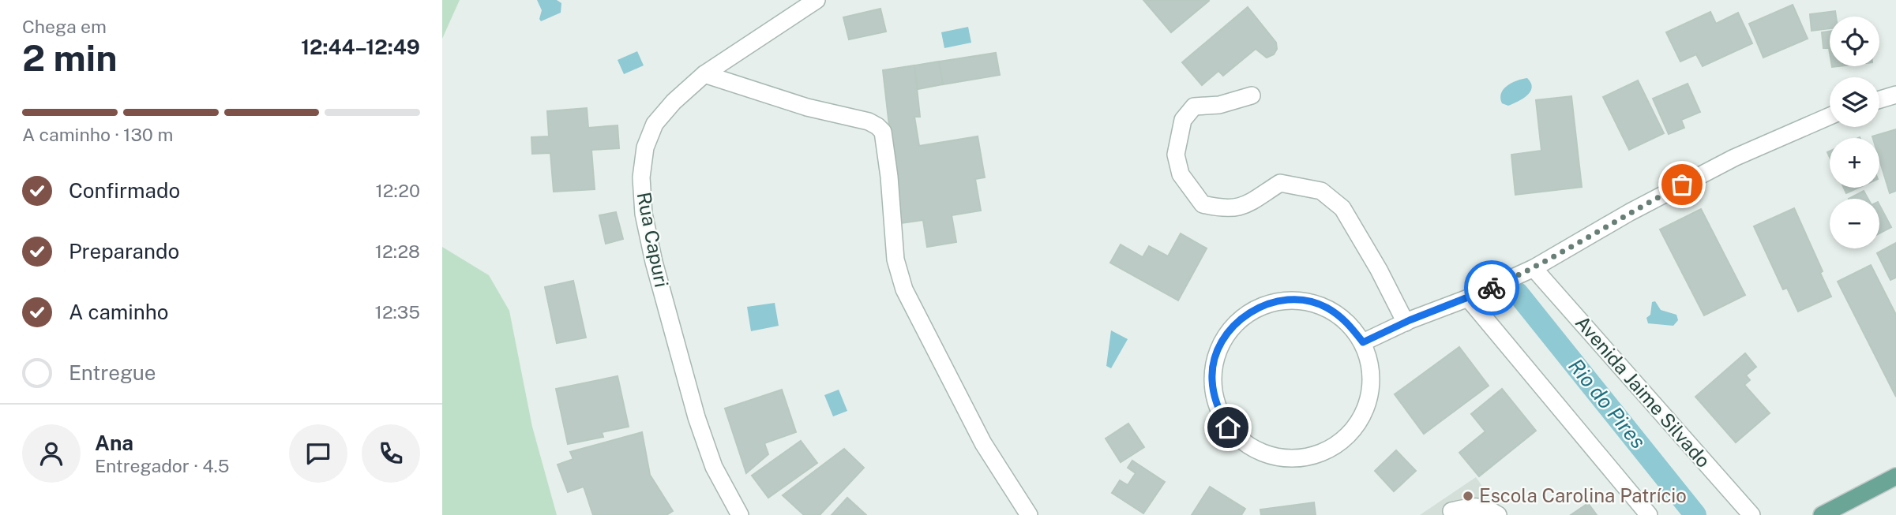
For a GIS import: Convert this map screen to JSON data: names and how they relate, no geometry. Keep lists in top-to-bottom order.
{
  "streets": {
    "street": ["Rua Capuri", "Avenida Jaime Silvado"]
  },
  "water": ["Rio do Pires"],
  "places": ["Escola Carolina Patrício"],
  "page": {
    "heading": ["2 min", "Chega em", "12:44–12:49"],
    "panel": ["Ana", "Entregador · 4.5"],
    "map_buttons": ["+", "−"],
    "bar": "A caminho · 130 m",
    "list": [
      ["Confirmado", "12:20"],
      ["Preparando", "12:28"],
      ["A caminho", "12:35"],
      "Entregue"
    ]
  }
}
